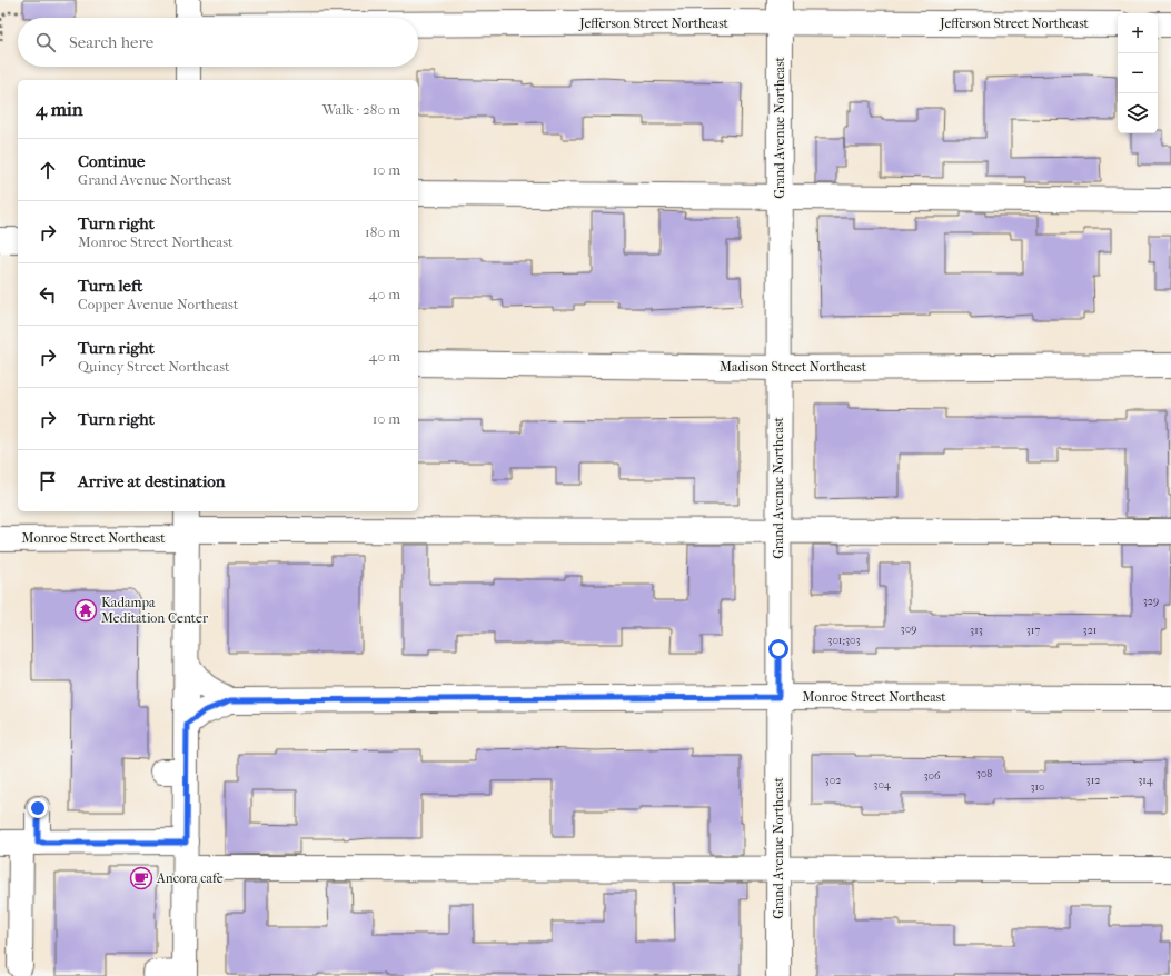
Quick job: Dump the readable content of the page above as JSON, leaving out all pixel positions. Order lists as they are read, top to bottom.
{
  "streets": {
    "street": [
      "Jefferson Street Northeast",
      "Grand Avenue Northeast",
      "Madison Street Northeast",
      "Monroe Street Northeast"
    ]
  },
  "crossings": [
    ["Jefferson Street Northeast", "Grand Avenue Northeast"],
    ["Grand Avenue Northeast", "Madison Street Northeast"],
    ["Grand Avenue Northeast", "Monroe Street Northeast"]
  ],
  "places": {
    "temple": ["Kadampa Meditation Center"],
    "cafe": ["Ancora cafe"]
  },
  "house_numbers": [
    "329",
    "309",
    "313",
    "317",
    "321",
    "301;303",
    "308",
    "306",
    "302",
    "312",
    "314",
    "304",
    "310"
  ],
  "page": {
    "map_buttons": ["+", "−"],
    "search": "Search here",
    "heading": ["4 min", "Walk · 280 m"],
    "list": [
      ["Continue", "Grand Avenue Northeast", "10 m"],
      ["Turn right", "Monroe Street Northeast", "180 m"],
      ["Turn left", "Copper Avenue Northeast", "40 m"],
      ["Turn right", "Quincy Street Northeast", "40 m"],
      ["Turn right", "10 m"],
      "Arrive at destination"
    ]
  }
}
